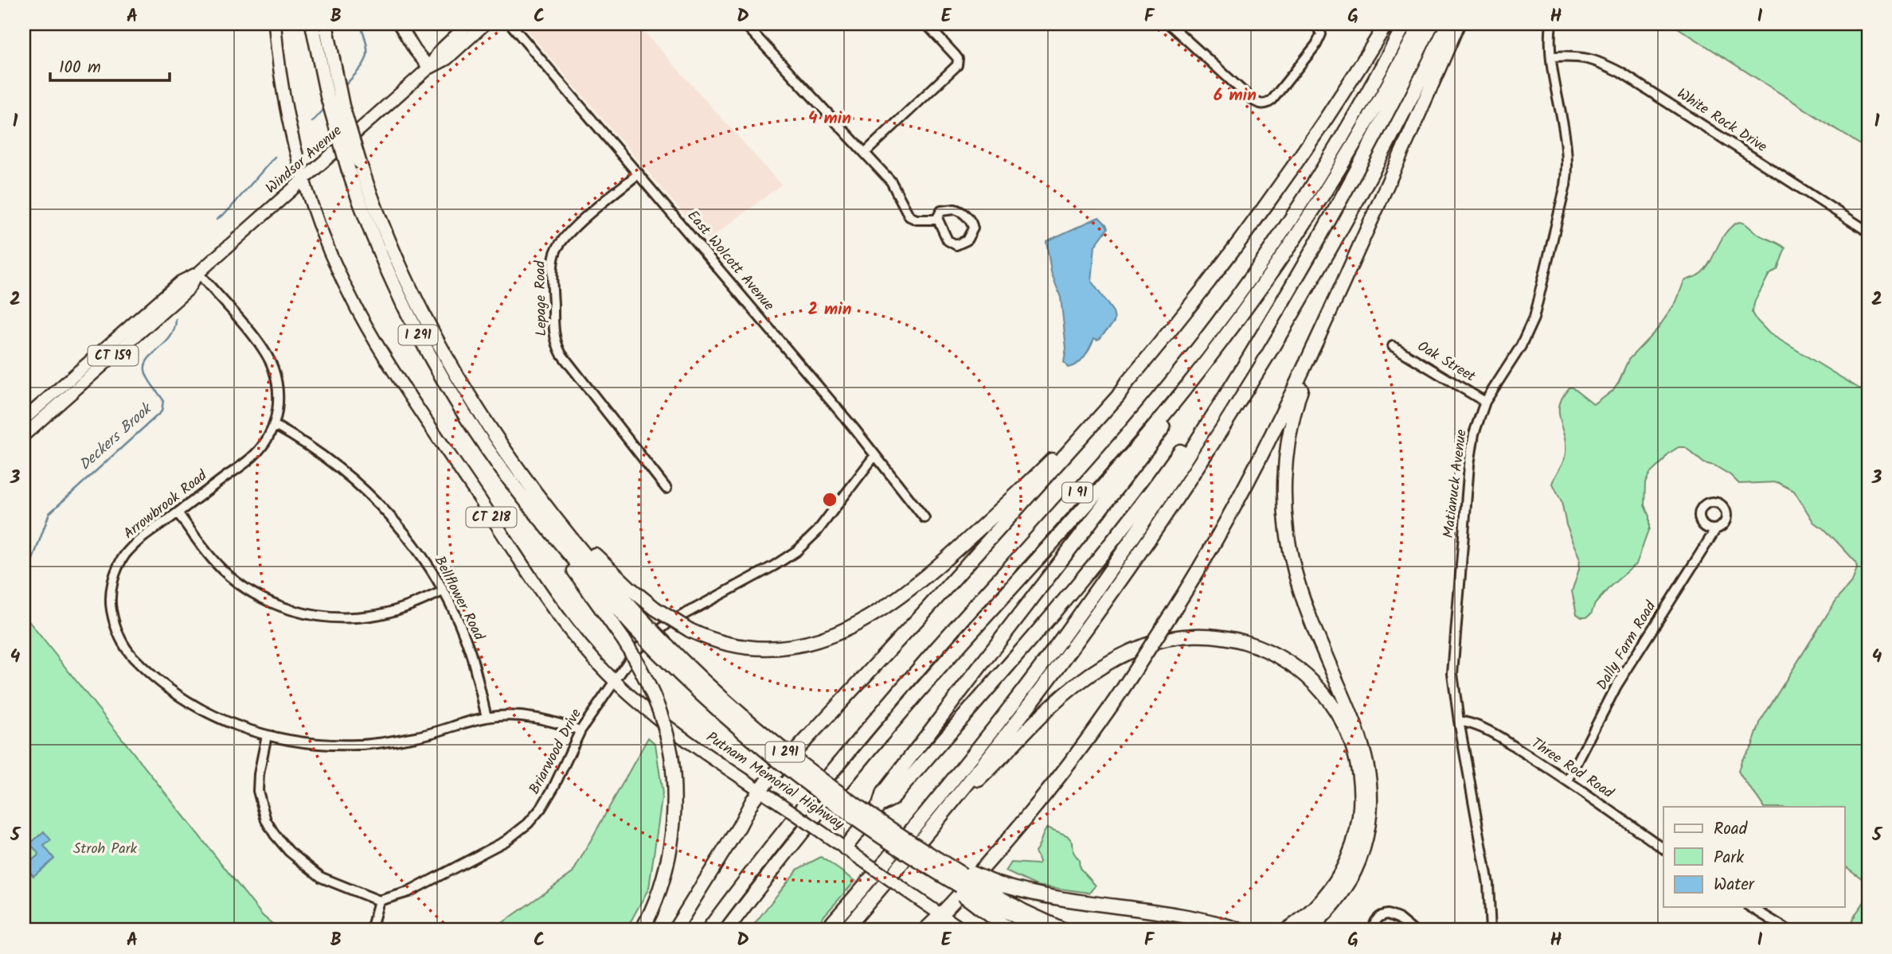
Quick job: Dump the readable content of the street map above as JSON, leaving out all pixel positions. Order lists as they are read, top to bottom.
{
  "streets": {
    "highway": ["I 291", "I 91"],
    "main road": [
      "Windsor Avenue",
      "CT 159",
      "CT 218",
      "Putnam Memorial Highway"
    ],
    "street": [
      "White Rock Drive",
      "East Wolcott Avenue",
      "Lepage Road",
      "Oak Street",
      "Matianuck Avenue",
      "Arrowbrook Road",
      "Bellflower Road",
      "Dally Farm Road",
      "Briarwood Drive",
      "Three Rod Road"
    ]
  },
  "crossings": [
    ["White Rock Drive", "Matianuck Avenue"],
    ["Windsor Avenue", "Arrowbrook Road"],
    ["Windsor Avenue", "Putnam Memorial Highway"],
    ["East Wolcott Avenue", "Lepage Road"],
    ["East Wolcott Avenue", "Briarwood Drive"],
    ["Oak Street", "Matianuck Avenue"],
    ["Matianuck Avenue", "Three Rod Road"],
    ["Arrowbrook Road", "Bellflower Road"],
    ["Arrowbrook Road", "Briarwood Drive"],
    ["Dally Farm Road", "Three Rod Road"],
    ["Briarwood Drive", "Putnam Memorial Highway"]
  ],
  "water": ["Deckers Brook"],
  "parks": ["Stroh Park"],
  "legend": ["Road", "Park", "Water"],
  "scale_bar": "100 m",
  "grid": {
    "columns": [
      "A",
      "B",
      "C",
      "D",
      "E",
      "F",
      "G",
      "H",
      "I"
    ],
    "rows": [
      "1",
      "2",
      "3",
      "4",
      "5"
    ]
  },
  "rings": ["6 min", "4 min", "2 min"]
}
